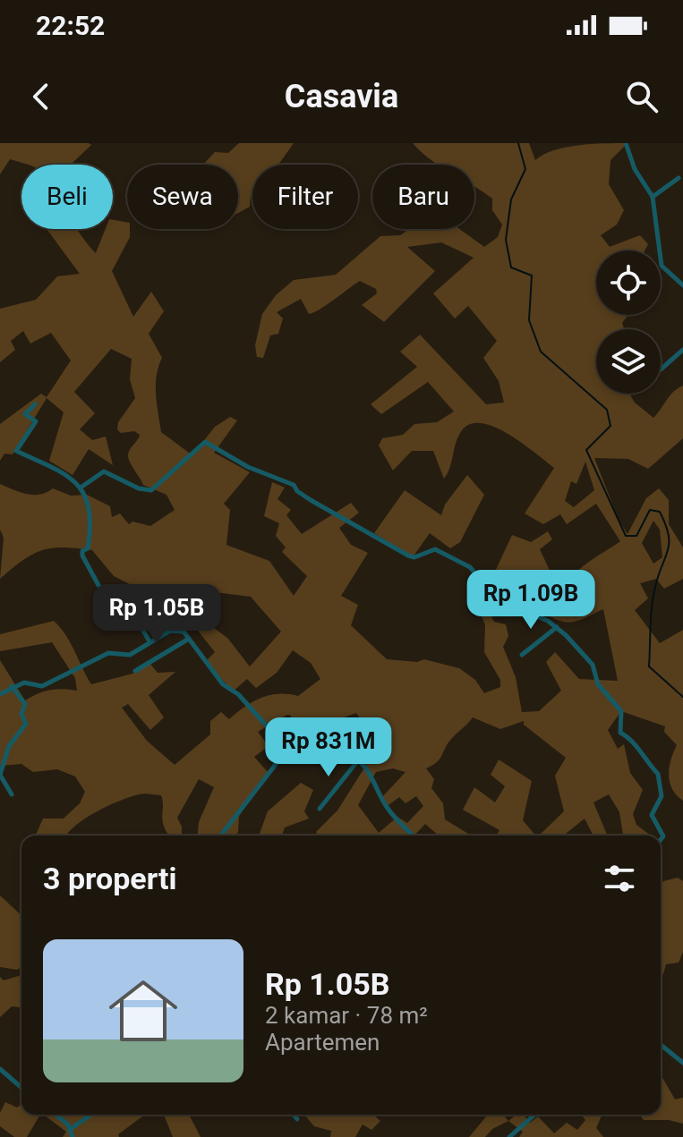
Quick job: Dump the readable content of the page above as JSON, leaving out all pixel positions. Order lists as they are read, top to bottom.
{
  "page": {
    "status": "22:52",
    "header": "Casavia",
    "chip": [
      "Beli",
      "Sewa",
      "Filter",
      "Baru"
    ],
    "price": ["Rp 1.09B", "Rp 1.05B", "Rp 831M"],
    "heading": "3 properti",
    "list": [
      {
        "name": "Rp 1.05B",
        "note": "2 kamar · 78 m² · Apartemen"
      }
    ]
  }
}
